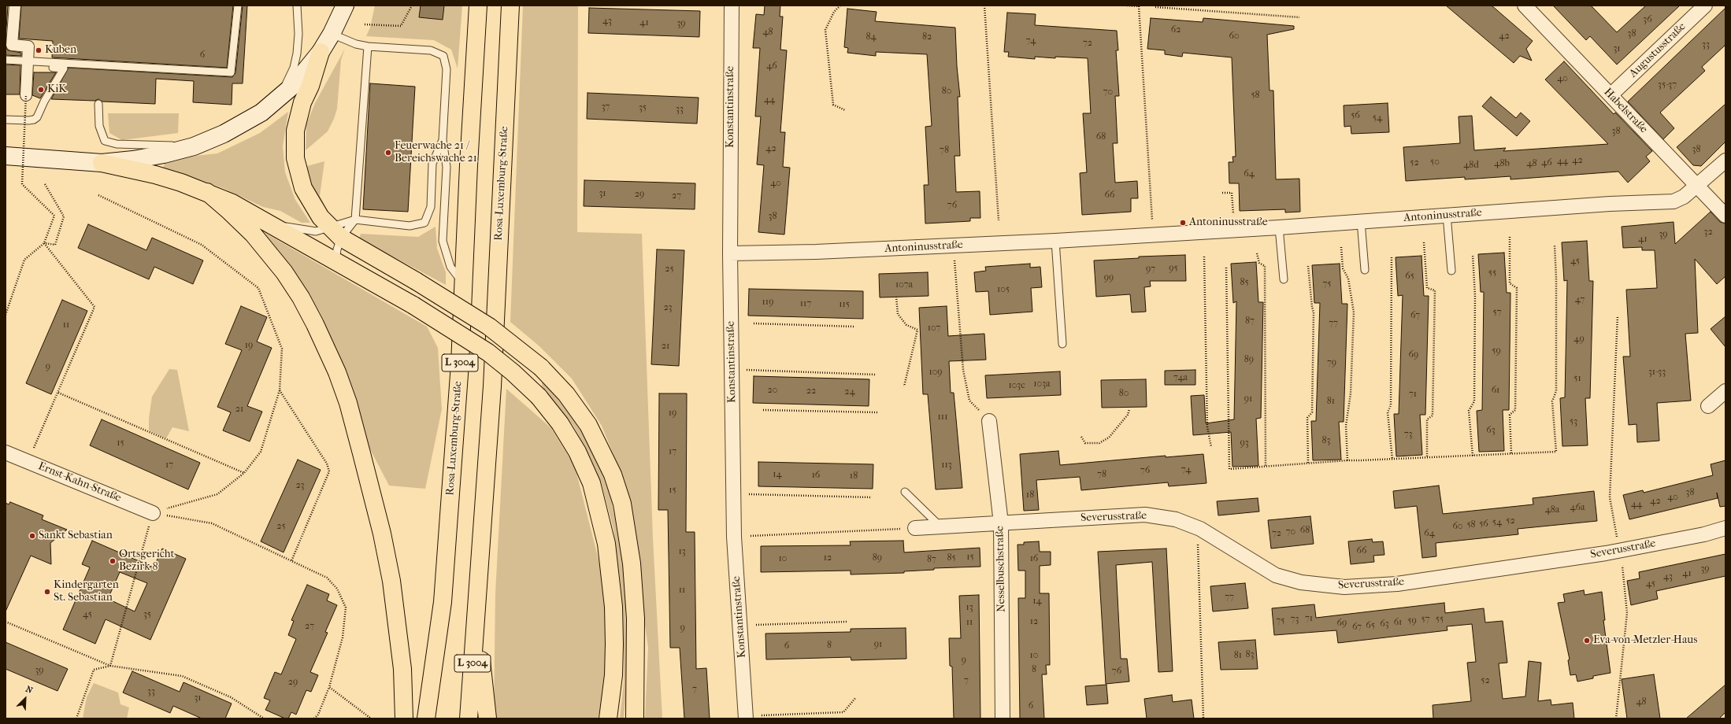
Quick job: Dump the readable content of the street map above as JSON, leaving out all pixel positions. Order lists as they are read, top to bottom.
{
  "streets": {
    "highway": ["Rosa-Luxemburg-Straße", "L 3004"],
    "street": [
      "Augustusstraße",
      "Konstantinstraße",
      "Habelstraße",
      "Antoninusstraße",
      "Ernst-Kahn-Straße",
      "Severusstraße",
      "Nesselbuschstraße"
    ]
  },
  "crossings": [
    ["Augustusstraße", "Habelstraße"],
    ["Konstantinstraße", "Antoninusstraße"],
    ["Habelstraße", "Antoninusstraße"],
    ["Severusstraße", "Nesselbuschstraße"]
  ],
  "places": [
    "Kuben",
    "KiK",
    "Feuerwache 21 / Bereichswache 21",
    "Antoninusstraße",
    "Sankt Sebastian",
    "Ortsgericht Bezirk 8",
    "Kindergarten St. Sebastian",
    "Eva-von-Metzler-Haus"
  ],
  "house_numbers": [
    "36",
    "43",
    "41",
    "39",
    "62",
    "48",
    "38",
    "60",
    "42",
    "84",
    "82",
    "74",
    "72",
    "33",
    "31",
    "6",
    "46",
    "40",
    "35-37",
    "80",
    "70",
    "58",
    "44",
    "37",
    "35",
    "33",
    "56",
    "54",
    "38",
    "68",
    "42",
    "38",
    "78",
    "42",
    "44",
    "50",
    "52",
    "46",
    "48b",
    "48",
    "48d",
    "64",
    "40",
    "31",
    "29",
    "66",
    "27",
    "76",
    "38",
    "32",
    "39",
    "41",
    "45",
    "95",
    "25",
    "97",
    "55",
    "65",
    "99",
    "85",
    "75",
    "107a",
    "105",
    "47",
    "119",
    "117",
    "115",
    "23",
    "57",
    "67",
    "87",
    "77",
    "11",
    "107",
    "49",
    "19",
    "21",
    "59",
    "69",
    "89",
    "79",
    "9",
    "109",
    "31-33",
    "74a",
    "51",
    "103a",
    "103c",
    "20",
    "61",
    "22",
    "24",
    "80",
    "71",
    "91",
    "81",
    "21",
    "19",
    "111",
    "53",
    "63",
    "73",
    "83",
    "15",
    "93",
    "17",
    "17",
    "113",
    "74",
    "76",
    "14",
    "78",
    "16",
    "18",
    "23",
    "15",
    "38",
    "18",
    "40",
    "42",
    "44",
    "46a",
    "48a",
    "52",
    "54",
    "56",
    "58",
    "25",
    "60",
    "68",
    "70",
    "72",
    "64",
    "66",
    "13",
    "15",
    "12",
    "89",
    "85",
    "10",
    "16",
    "87",
    "39",
    "41",
    "43",
    "45",
    "11",
    "77",
    "14",
    "13",
    "45",
    "35",
    "71",
    "73",
    "57",
    "55",
    "75",
    "59",
    "12",
    "11",
    "61",
    "69",
    "63",
    "65",
    "27",
    "67",
    "9",
    "91",
    "8",
    "6",
    "83",
    "10",
    "81",
    "9",
    "8",
    "39",
    "76",
    "7",
    "52",
    "29",
    "7",
    "33",
    "31",
    "48",
    "6"
  ],
  "north": "top right"
}
